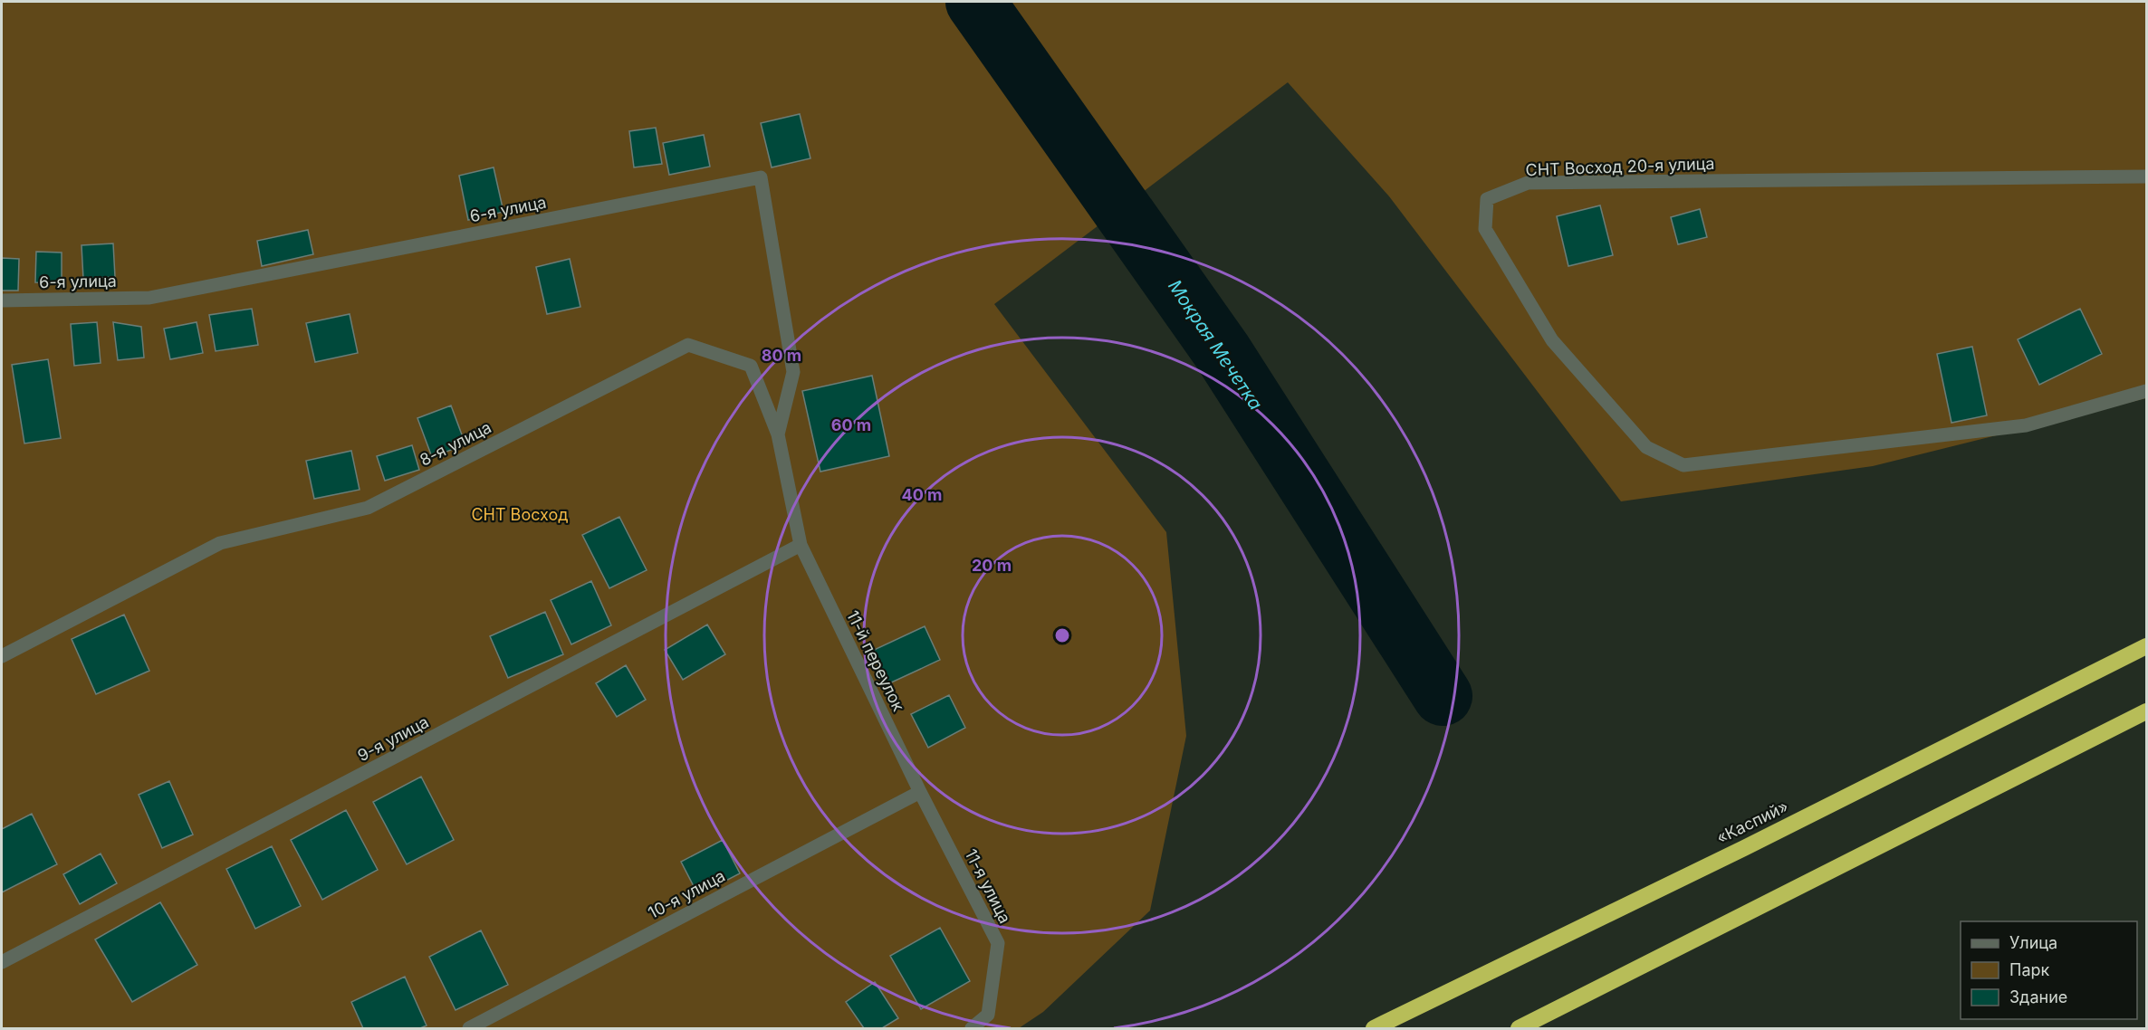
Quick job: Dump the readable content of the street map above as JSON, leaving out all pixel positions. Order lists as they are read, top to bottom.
{
  "streets": {
    "highway": ["«Каспий»"],
    "street": [
      "СНТ Восход 20-я улица",
      "6-я улица",
      "8-я улица",
      "11-й переулок",
      "9-я улица",
      "11-я улица",
      "10-я улица"
    ]
  },
  "crossings": [
    ["6-я улица", "8-я улица"],
    ["8-я улица", "11-й переулок"],
    ["8-я улица", "9-я улица"],
    ["11-й переулок", "9-я улица"],
    ["11-й переулок", "11-я улица"],
    ["11-й переулок", "10-я улица"],
    ["11-я улица", "10-я улица"]
  ],
  "water": ["Мокрая Мечетка"],
  "parks": ["СНТ Восход"],
  "legend": ["Улица", "Парк", "Здание"],
  "rings": [
    "80 m",
    "60 m",
    "40 m",
    "20 m"
  ]
}
